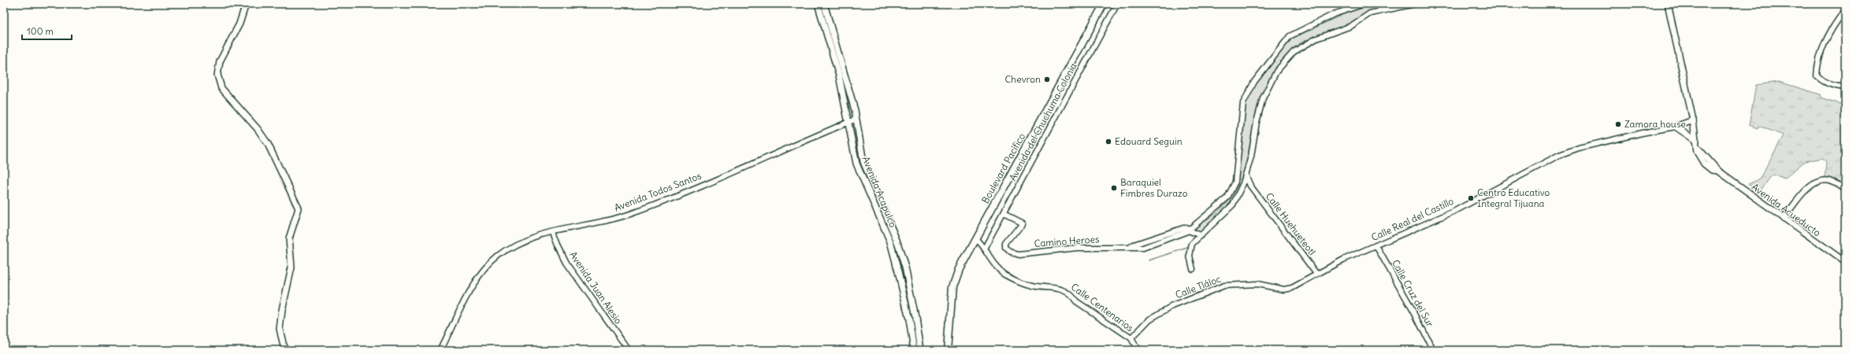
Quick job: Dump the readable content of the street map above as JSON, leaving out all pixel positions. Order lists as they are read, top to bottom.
{
  "streets": {
    "main road": ["Boulevard Pacífico", "Avenida Acapulco", "Avenida Acueducto"],
    "street": [
      "Avenida del Chuchuma Colonia",
      "Avenida Todos Santos",
      "Calle Real del Castillo",
      "Calle Huehueteotl",
      "Camino Heroes",
      "Calle Tláloc",
      "Avenida Juan Alesio",
      "Calle Cruz del Sur",
      "Calle Centenarios"
    ]
  },
  "crossings": [
    ["Avenida del Chuchuma Colonia", "Camino Heroes"],
    ["Avenida del Chuchuma Colonia", "Calle Centenarios"],
    ["Boulevard Pacífico", "Calle Centenarios"],
    ["Avenida Todos Santos", "Avenida Acapulco"],
    ["Avenida Todos Santos", "Avenida Juan Alesio"],
    ["Calle Real del Castillo", "Calle Huehueteotl"],
    ["Calle Real del Castillo", "Calle Tláloc"],
    ["Calle Real del Castillo", "Calle Cruz del Sur"],
    ["Calle Huehueteotl", "Calle Tláloc"],
    ["Calle Tláloc", "Calle Centenarios"]
  ],
  "places": [
    "Chevron",
    "Zamora house",
    "Edouard Seguin",
    "Baraquiel Fimbres Durazo",
    "Centro Educativo Integral Tijuana"
  ],
  "scale_bar": "100 m"
}
